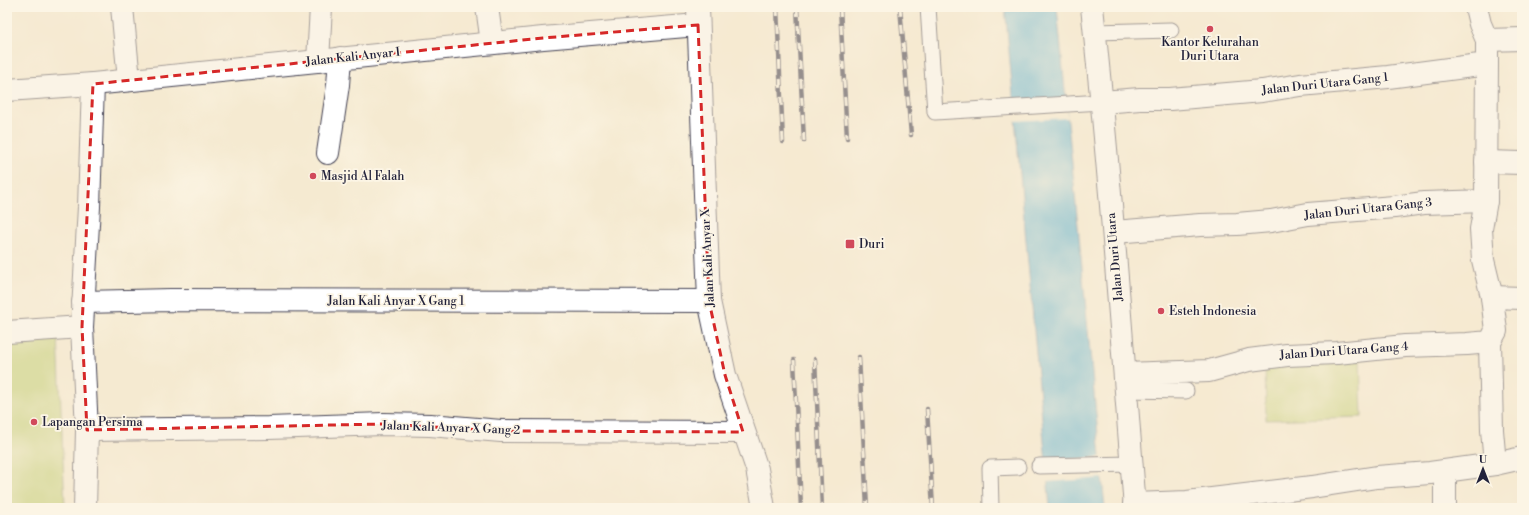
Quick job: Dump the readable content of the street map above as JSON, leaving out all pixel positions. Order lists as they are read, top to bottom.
{
  "streets": {
    "street": [
      "Jalan Kali Anyar I",
      "Jalan Duri Utara Gang 1",
      "Jalan Duri Utara Gang 3",
      "Jalan Duri Utara",
      "Jalan Kali Anyar X",
      "Jalan Kali Anyar X Gang 1",
      "Jalan Duri Utara Gang 4",
      "Jalan Kali Anyar X Gang 2"
    ]
  },
  "crossings": [
    ["Jalan Kali Anyar I", "Jalan Kali Anyar X"],
    ["Jalan Duri Utara Gang 1", "Jalan Duri Utara"],
    ["Jalan Duri Utara Gang 3", "Jalan Duri Utara"],
    ["Jalan Duri Utara", "Jalan Duri Utara Gang 4"],
    ["Jalan Kali Anyar X", "Jalan Kali Anyar X Gang 1"],
    ["Jalan Kali Anyar X", "Jalan Kali Anyar X Gang 2"]
  ],
  "places": {
    "other": [
      "Kantor Kelurahan Duri Utara",
      "Masjid Al Falah",
      "Esteh Indonesia",
      "Lapangan Persima"
    ],
    "transit": ["Duri"]
  },
  "north": "top"
}
